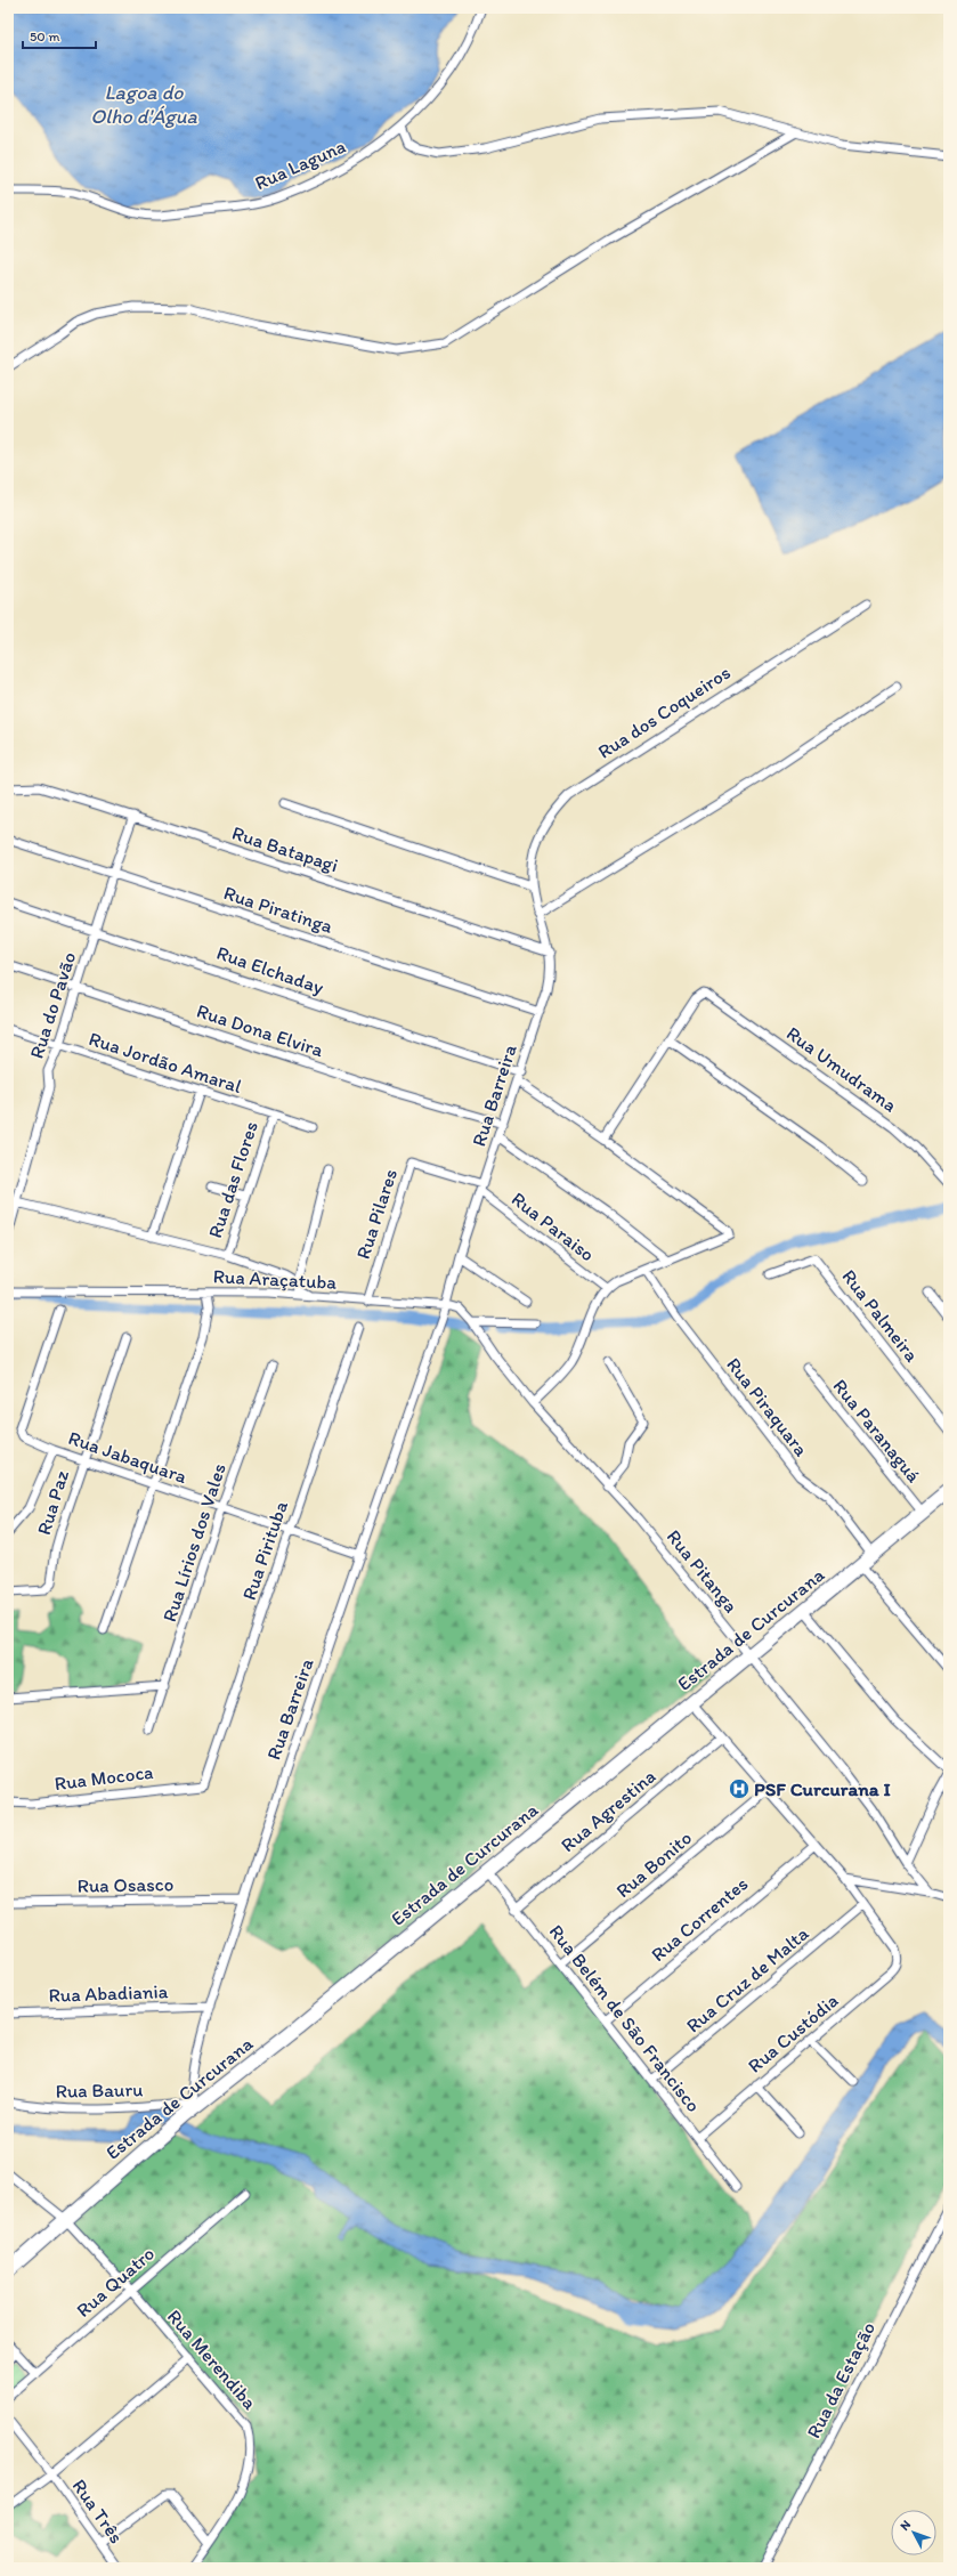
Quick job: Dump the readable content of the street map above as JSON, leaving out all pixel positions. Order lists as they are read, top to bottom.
{
  "streets": {
    "main road": ["Estrada de Curcurana"],
    "street": [
      "Rua Laguna",
      "Rua dos Coqueiros",
      "Rua Batapagi",
      "Rua Piratinga",
      "Rua Elchaday",
      "Rua do Pavão",
      "Rua Dona Elvira",
      "Rua Jordão Amaral",
      "Rua Umudrama",
      "Rua Barreira",
      "Rua das Flores",
      "Rua Pilares",
      "Rua Paraiso",
      "Rua Araçatuba",
      "Rua Palmeira",
      "Rua Piraquara",
      "Rua Paranaguá",
      "Rua Jabaquara",
      "Rua Paz",
      "Rua Lírios dos Vales",
      "Rua Pirituba",
      "Rua Pitanga",
      "Rua Mococa",
      "Rua Agrestina",
      "Rua Bonito",
      "Rua Osasco",
      "Rua Correntes",
      "Rua Cruz de Malta",
      "Rua Abadiania",
      "Rua Belém de São Francisco",
      "Rua Custódia",
      "Rua Bauru",
      "Rua Quatro",
      "Rua Merendiba",
      "Rua da Estação",
      "Rua Três"
    ]
  },
  "crossings": [
    ["Rua dos Coqueiros", "Rua Barreira"],
    ["Rua Batapagi", "Rua do Pavão"],
    ["Rua Batapagi", "Rua Barreira"],
    ["Rua Piratinga", "Rua do Pavão"],
    ["Rua Piratinga", "Rua Barreira"],
    ["Rua Elchaday", "Rua do Pavão"],
    ["Rua Elchaday", "Rua Barreira"],
    ["Rua do Pavão", "Rua Dona Elvira"],
    ["Rua do Pavão", "Rua Jordão Amaral"],
    ["Rua Dona Elvira", "Rua Barreira"],
    ["Rua Jordão Amaral", "Rua das Flores"],
    ["Rua Barreira", "Rua Pilares"],
    ["Rua Barreira", "Rua Paraiso"],
    ["Rua Barreira", "Rua Araçatuba"],
    ["Rua Barreira", "Rua Jabaquara"],
    ["Rua Barreira", "Estrada de Curcurana"],
    ["Rua Barreira", "Rua Osasco"],
    ["Rua Barreira", "Rua Abadiania"],
    ["Rua Barreira", "Rua Bauru"],
    ["Rua Pilares", "Rua Paraiso"],
    ["Rua Pilares", "Rua Araçatuba"],
    ["Rua Araçatuba", "Rua Pitanga"],
    ["Rua Piraquara", "Estrada de Curcurana"],
    ["Rua Paranaguá", "Estrada de Curcurana"],
    ["Rua Jabaquara", "Rua Paz"],
    ["Rua Jabaquara", "Rua Lírios dos Vales"],
    ["Rua Jabaquara", "Rua Pirituba"],
    ["Rua Pirituba", "Rua Mococa"],
    ["Rua Pitanga", "Estrada de Curcurana"],
    ["Estrada de Curcurana", "Rua Belém de São Francisco"],
    ["Estrada de Curcurana", "Rua Bauru"],
    ["Estrada de Curcurana", "Rua Merendiba"],
    ["Rua Agrestina", "Rua Belém de São Francisco"],
    ["Rua Bonito", "Rua Belém de São Francisco"],
    ["Rua Correntes", "Rua Belém de São Francisco"],
    ["Rua Cruz de Malta", "Rua Belém de São Francisco"],
    ["Rua Cruz de Malta", "Rua Custódia"],
    ["Rua Belém de São Francisco", "Rua Custódia"],
    ["Rua Quatro", "Rua Merendiba"]
  ],
  "water": ["Lagoa do Olho d'Água"],
  "places": {
    "hospital": ["PSF Curcurana I"]
  },
  "scale_bar": "50 m",
  "north": "top left"
}
